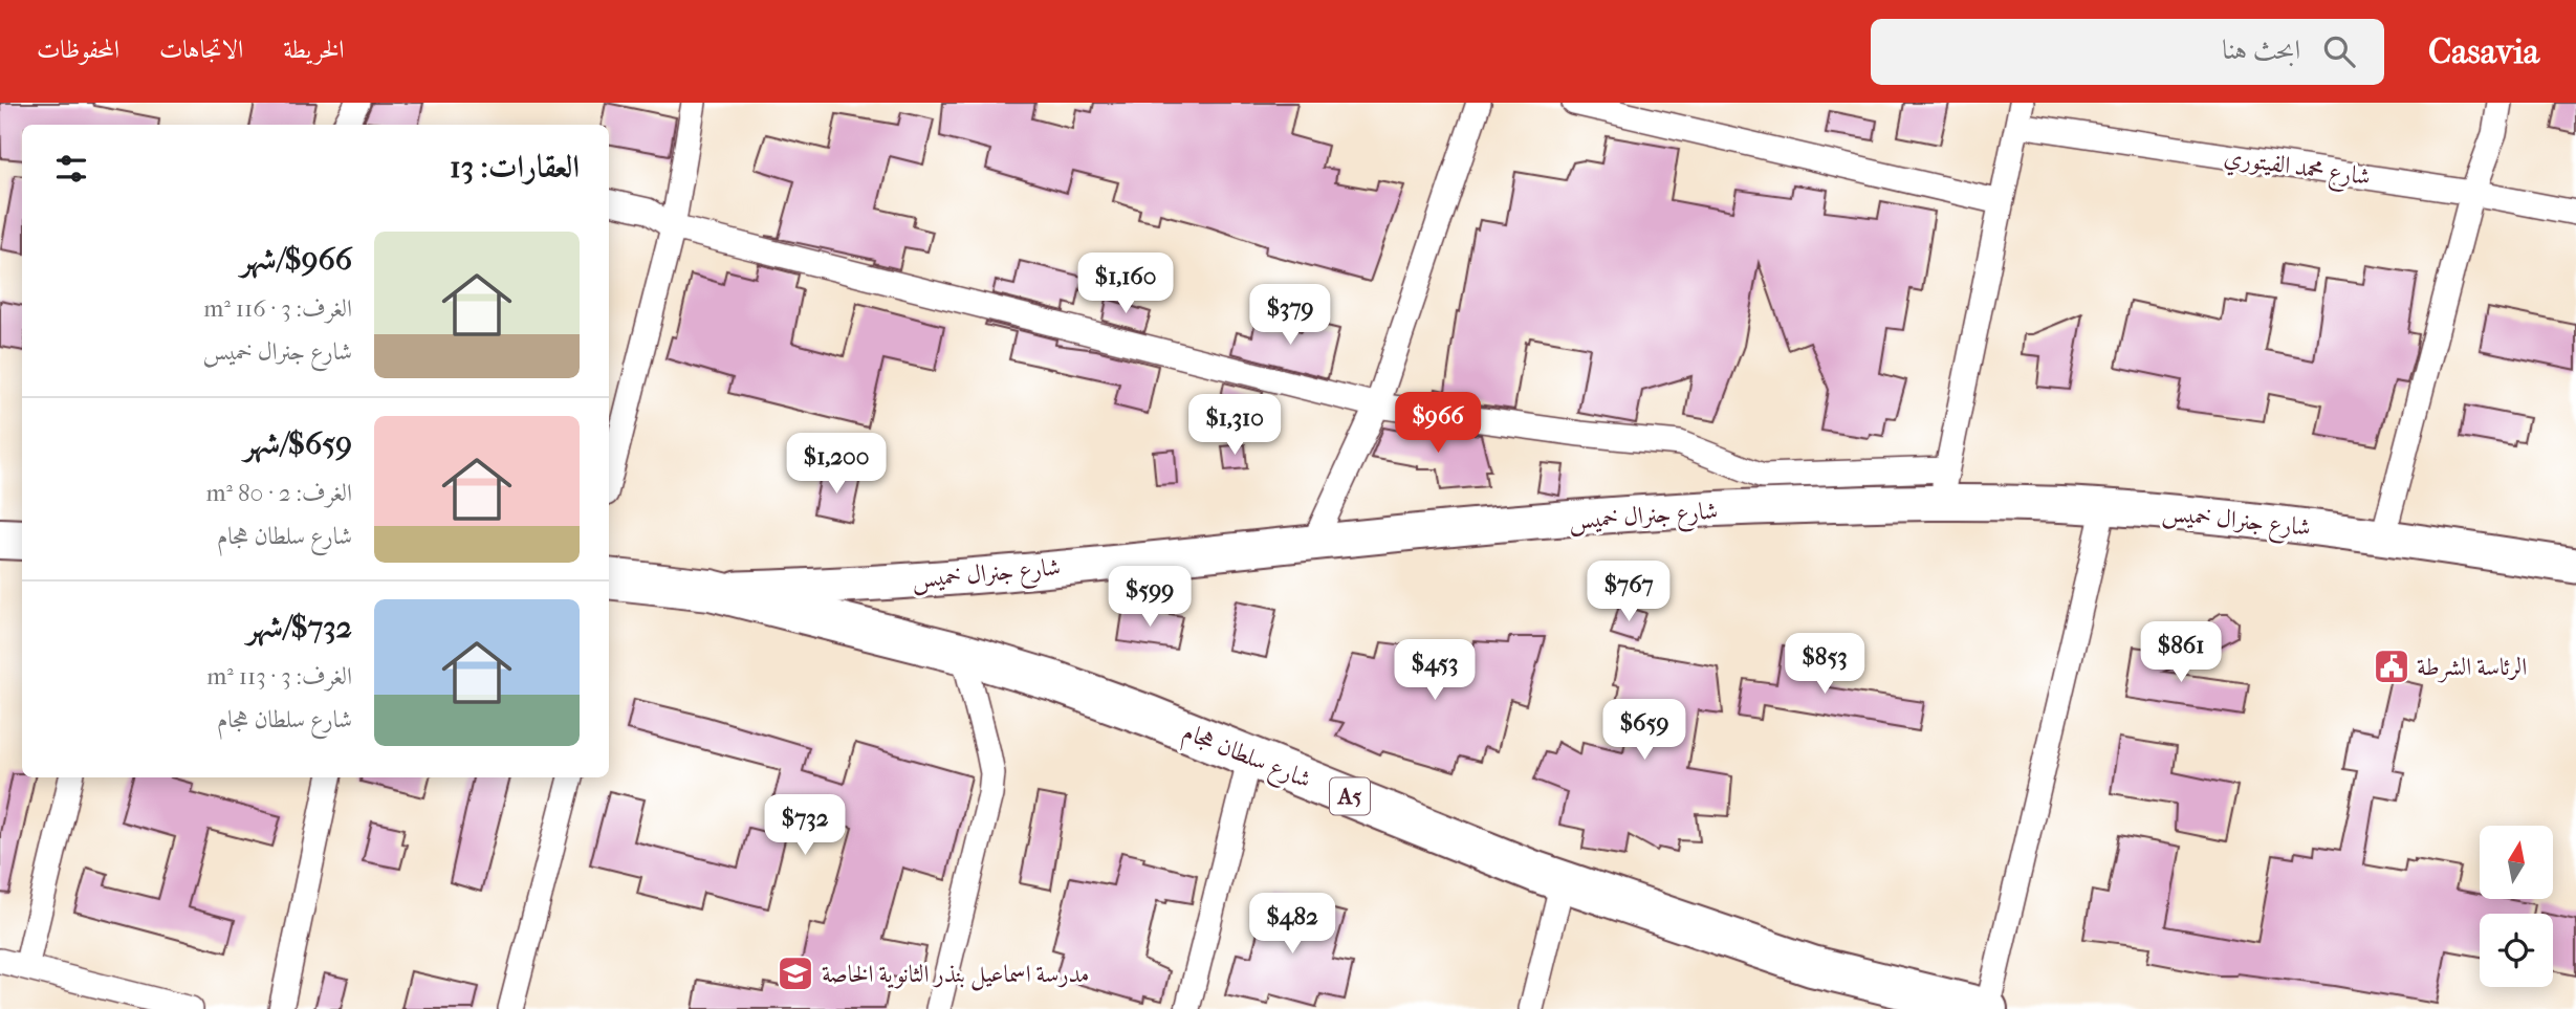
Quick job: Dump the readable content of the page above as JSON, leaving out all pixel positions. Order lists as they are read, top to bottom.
{
  "streets": {
    "highway": ["شارع سلطان هجام", "A5"],
    "main road": ["شارع جنرال خميس"],
    "street": ["شارع محمد الفيتوري"]
  },
  "crossings": [
    ["شارع جنرال خميس", "شارع سلطان هجام"],
    ["شارع جنرال خميس", "A5"],
    ["شارع سلطان هجام", "A5"]
  ],
  "places": {
    "public building": ["الرئاسة الشرطة"],
    "school or university": ["مدرسة اسماعيل بنذر الثانوية الخاصة"]
  },
  "north": "top",
  "page": {
    "header": "Casavia",
    "search": "ابحث هنا",
    "nav": ["الخريطة", "الاتجاهات", "المحفوظات"],
    "heading": "العقارات: 13",
    "list": [
      {
        "name": "$966/شهر",
        "note": "الغرف: 3 · 116 m² · شارع جنرال خميس"
      },
      {
        "name": "$659/شهر",
        "note": "الغرف: 2 · 80 m² · شارع سلطان هجام"
      },
      {
        "name": "$732/شهر",
        "note": "الغرف: 3 · 113 m² · شارع سلطان هجام"
      }
    ],
    "price": [
      "$1,160",
      "$379",
      "$966",
      "$1,310",
      "$1,200",
      "$767",
      "$599",
      "$861",
      "$853",
      "$453",
      "$659",
      "$732",
      "$482"
    ]
  }
}
